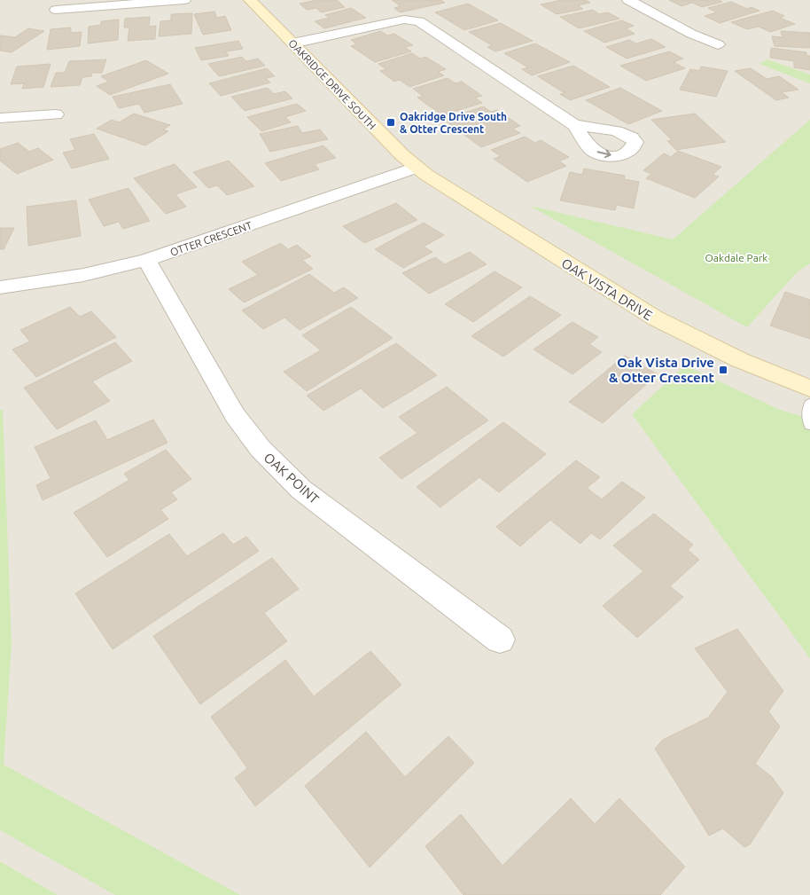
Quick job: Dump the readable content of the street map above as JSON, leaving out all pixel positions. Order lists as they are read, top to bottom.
{
  "streets": {
    "street": [
      "OAKRIDGE DRIVE SOUTH",
      "OTTER CRESCENT",
      "OAK VISTA DRIVE",
      "OAK POINT"
    ]
  },
  "crossings": [
    ["OAKRIDGE DRIVE SOUTH", "OTTER CRESCENT"],
    ["OAKRIDGE DRIVE SOUTH", "OAK VISTA DRIVE"],
    ["OTTER CRESCENT", "OAK VISTA DRIVE"],
    ["OTTER CRESCENT", "OAK POINT"]
  ],
  "parks": ["Oakdale Park"],
  "places": {
    "transit": ["Oakridge Drive South & Otter Crescent", "Oak Vista Drive & Otter Crescent"]
  }
}
